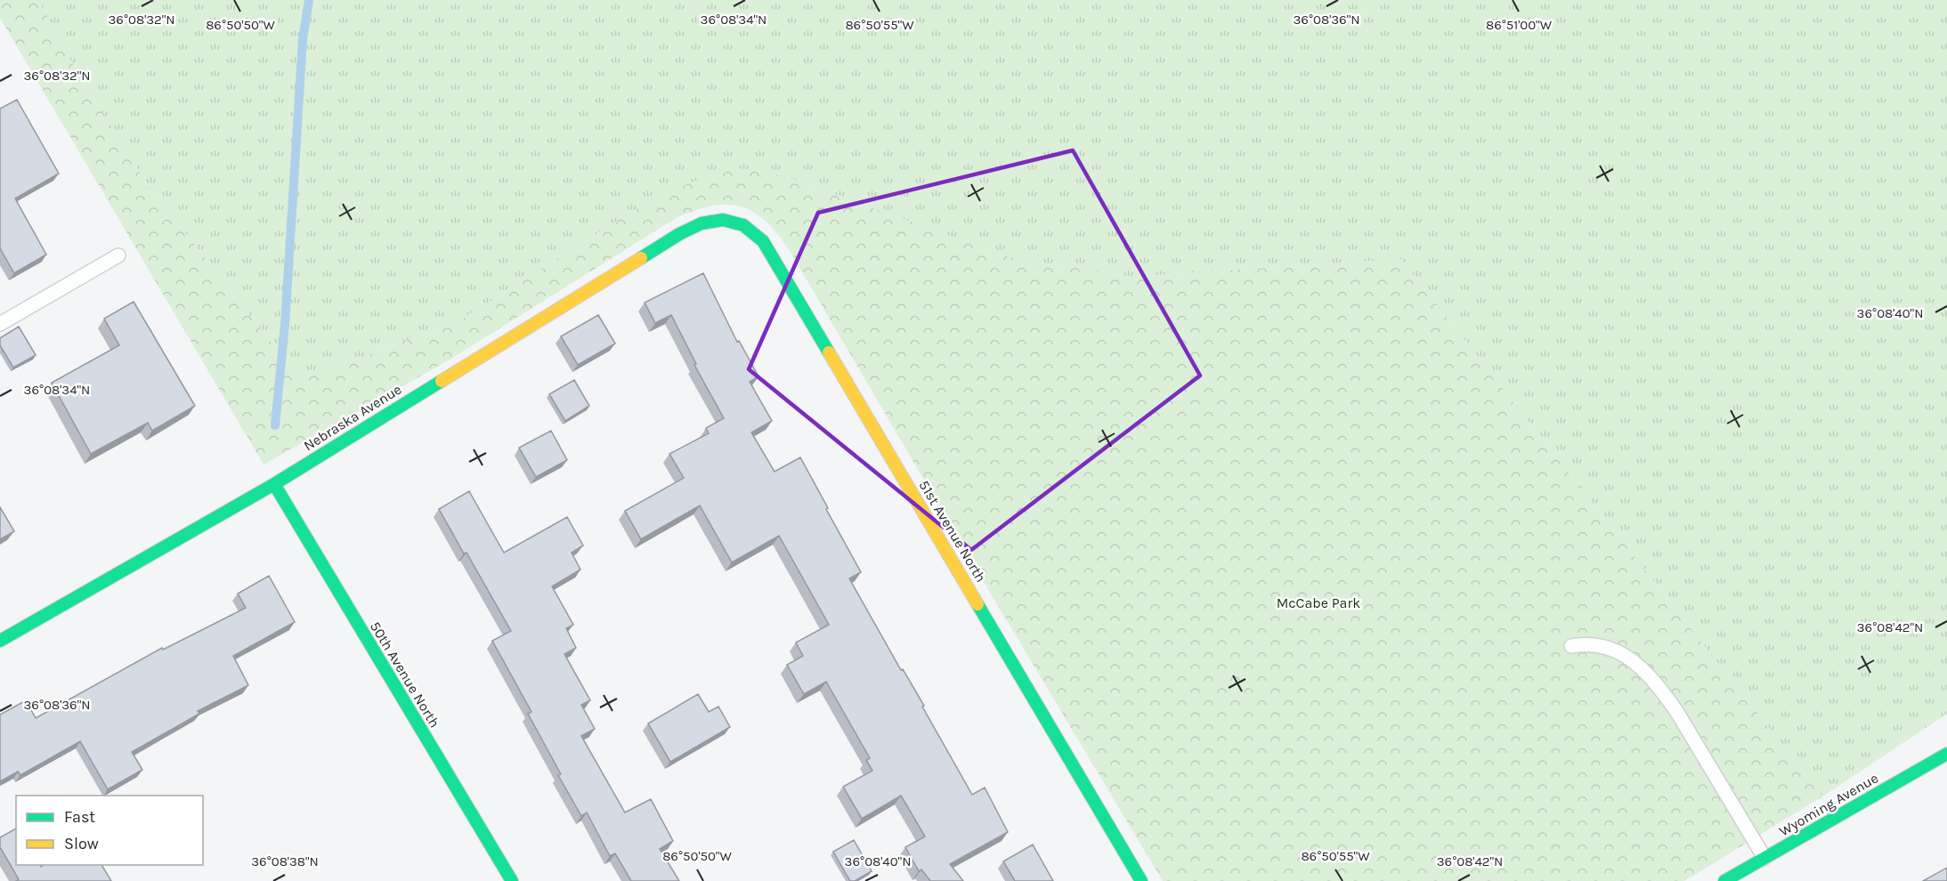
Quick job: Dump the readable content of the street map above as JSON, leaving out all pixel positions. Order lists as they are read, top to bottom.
{
  "streets": {
    "street": [
      "Nebraska Avenue",
      "51st Avenue North",
      "50th Avenue North",
      "Wyoming Avenue"
    ]
  },
  "crossings": [
    ["Nebraska Avenue", "51st Avenue North"],
    ["Nebraska Avenue", "50th Avenue North"]
  ],
  "parks": ["McCabe Park"],
  "legend": ["Fast", "Slow"],
  "coordinates": [
    "36°08'32\"N",
    "36°08'34\"N",
    "36°08'36\"N",
    "86°50'50\"W",
    "86°50'55\"W",
    "86°51'00\"W",
    "36°08'40\"N",
    "36°08'42\"N",
    "36°08'38\"N"
  ]
}
